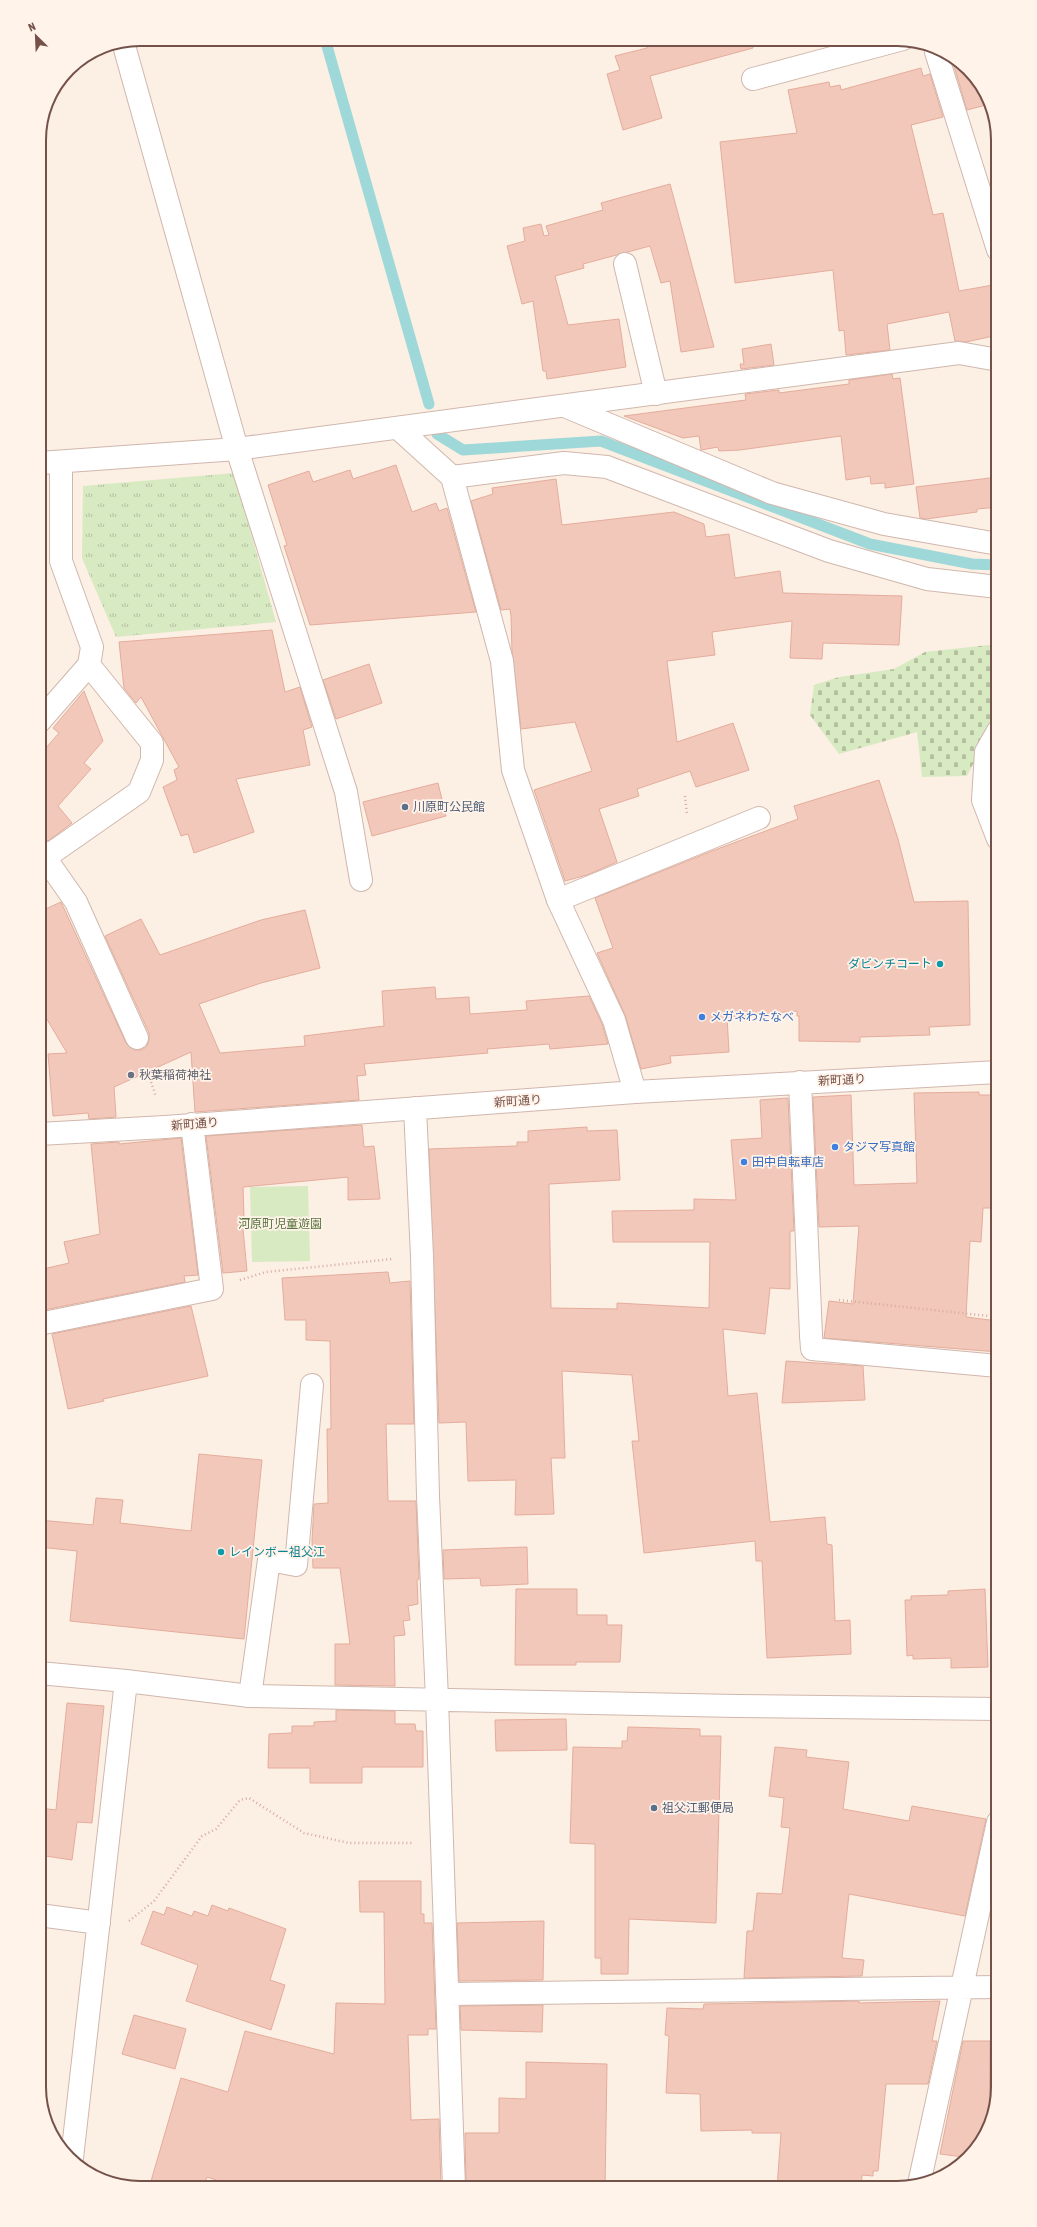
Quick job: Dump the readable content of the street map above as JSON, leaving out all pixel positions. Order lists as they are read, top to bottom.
{
  "streets": {
    "street": ["新町通り"]
  },
  "parks": ["河原町児童遊園"],
  "places": [
    "川原町公民館",
    "ダビンチコート",
    "メガネわたなべ",
    "秋葉稲荷神社",
    "タジマ写真館",
    "田中自転車店",
    "レインボー祖父江",
    "祖父江郵便局"
  ],
  "north": "top left"
}
